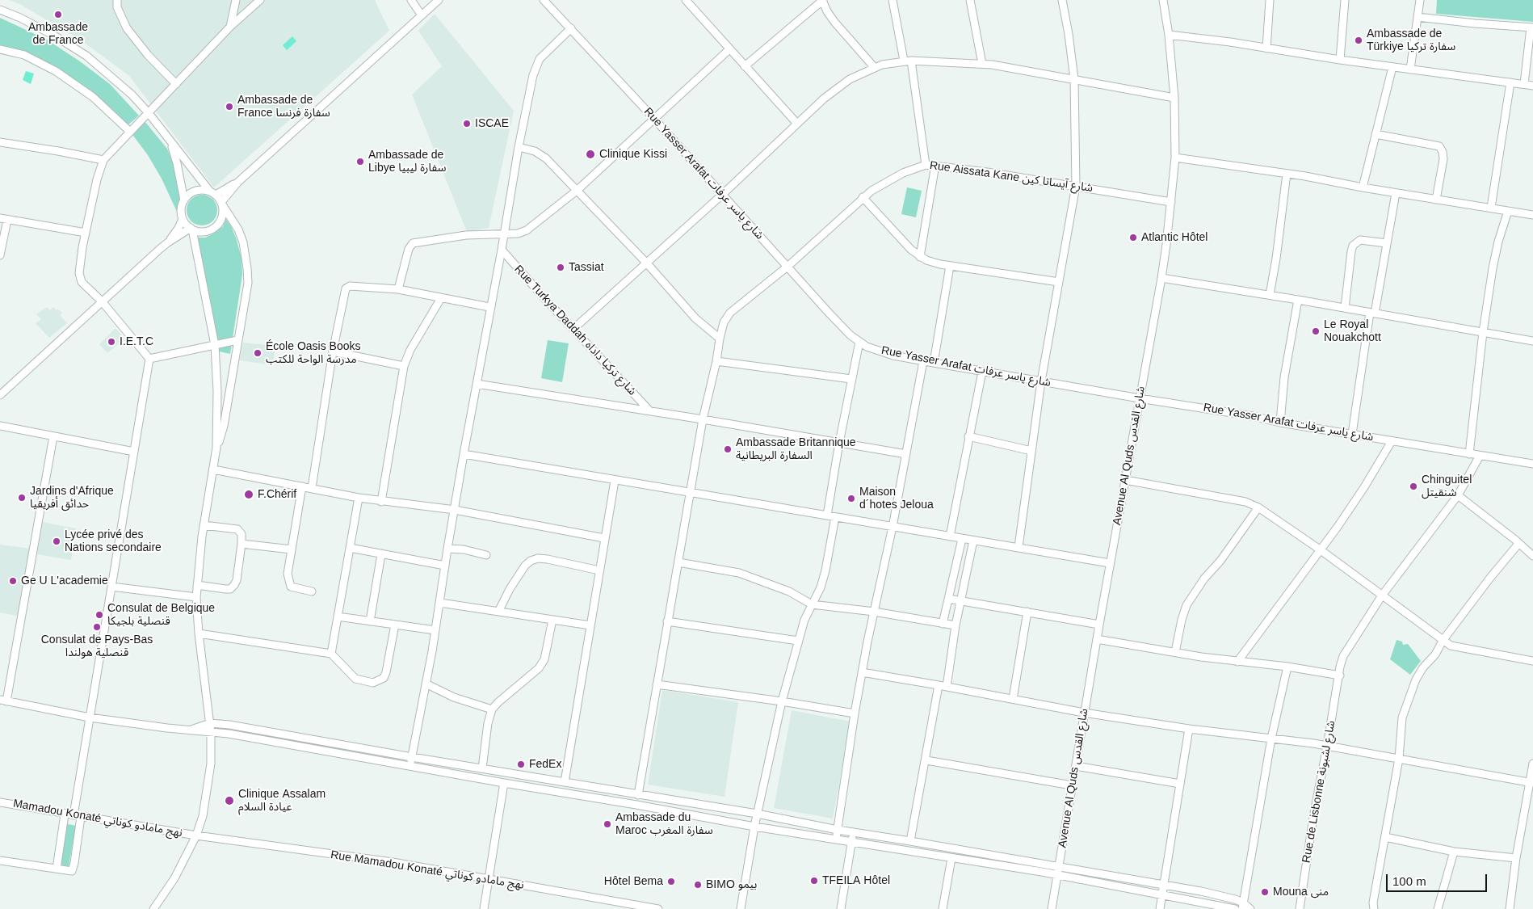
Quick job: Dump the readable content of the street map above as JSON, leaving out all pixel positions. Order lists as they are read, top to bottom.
{
  "streets": {
    "street": [
      "Rue Yasser Arafat شارع ياسر عرفات",
      "Rue Aissata Kane شارع آيساتا كين",
      "Rue Turkya Daddah شارع تركيا داداه",
      "Avenue Al Quds شارع القدس",
      "Rue de Lisbonne شارع لشبونة",
      "Mamadou Konaté نهج مامادو كوناتي",
      "Rue Mamadou Konaté نهج مامادو كوناتي"
    ]
  },
  "crossings": [
    ["Rue Yasser Arafat شارع ياسر عرفات", "Rue Aissata Kane شارع آيساتا كين"],
    ["Rue Yasser Arafat شارع ياسر عرفات", "Avenue Al Quds شارع القدس"],
    ["Rue Yasser Arafat شارع ياسر عرفات", "Rue de Lisbonne شارع لشبونة"],
    ["Rue Aissata Kane شارع آيساتا كين", "Avenue Al Quds شارع القدس"],
    ["Mamadou Konaté نهج مامادو كوناتي", "Rue Mamadou Konaté نهج مامادو كوناتي"]
  ],
  "places": [
    "Ambassade de France",
    "Ambassade de Türkiye سفارة تركيا",
    "Ambassade de France سفارة فرنسا",
    "ISCAE",
    "Clinique Kissi",
    "Ambassade de Libye سفارة ليبيا",
    "Atlantic Hôtel",
    "Tassiat",
    "Le Royal Nouakchott",
    "I.E.T.C",
    "École Oasis Books مدرسة الواحة للكتب",
    "Ambassade Britannique السفارة البريطانية",
    "Chinguitel شنقيتل",
    "F.Chérif",
    "Jardins d'Afrique حدائق أفريقيا",
    "Maison d´hotes Jeloua",
    "Lycée privé des Nations secondaire",
    "Ge U L'academie",
    "Consulat de Belgique قنصلية بلجيكا",
    "Consulat de Pays-Bas قنصلية هولندا",
    "FedEx",
    "Clinique Assalam عيادة السلام",
    "Ambassade du Maroc سفارة المغرب",
    "TFEILA Hôtel",
    "Hôtel Bema",
    "BIMO بيمو",
    "Mouna منى"
  ],
  "scale_bar": "100 m"
}
